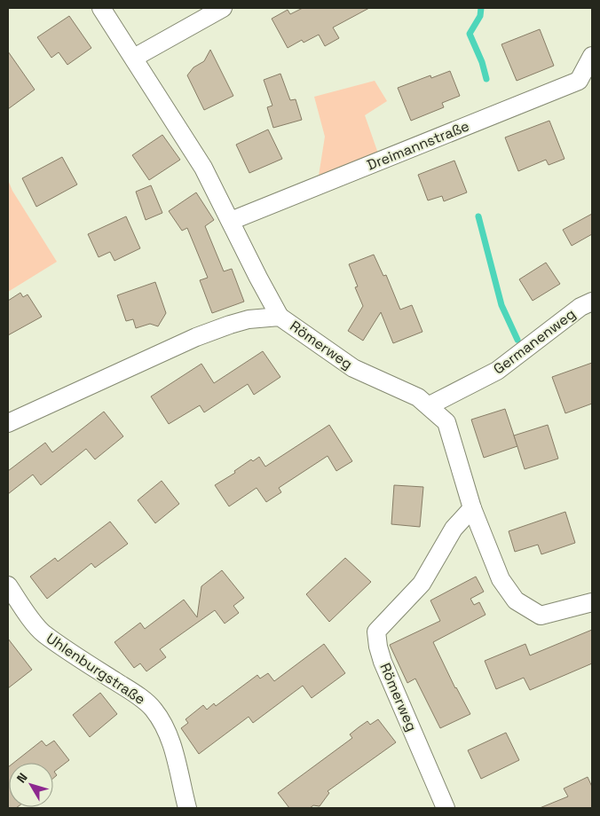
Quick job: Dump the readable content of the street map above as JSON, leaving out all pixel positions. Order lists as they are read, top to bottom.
{
  "streets": {
    "street": [
      "Dreimannstraße",
      "Germanenweg",
      "Römerweg",
      "Uhlenburgstraße"
    ]
  },
  "crossings": [
    ["Germanenweg", "Römerweg"]
  ],
  "north": "top left"
}
